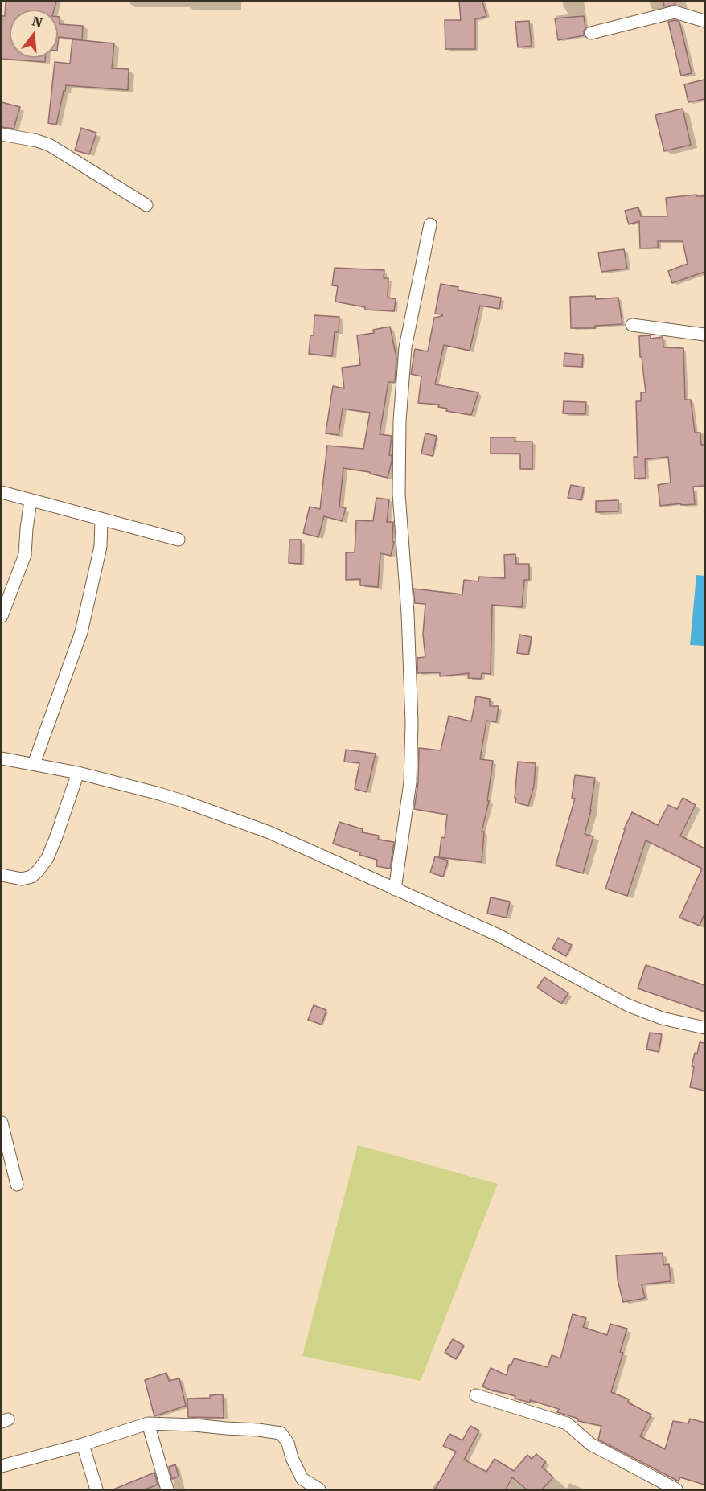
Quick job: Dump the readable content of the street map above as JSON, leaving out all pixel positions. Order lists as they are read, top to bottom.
{
  "north": "top"
}
